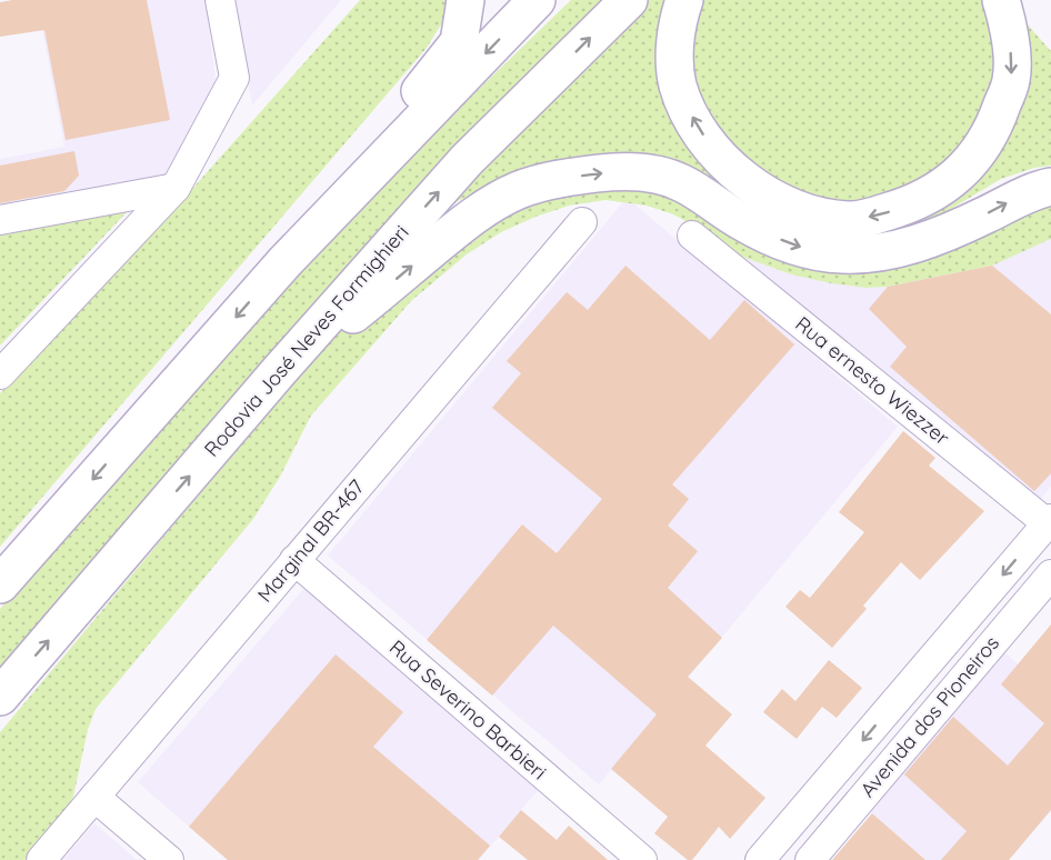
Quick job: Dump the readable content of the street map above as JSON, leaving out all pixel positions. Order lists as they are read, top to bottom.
{
  "streets": {
    "highway": ["Rodovia José Neves Formighieri"],
    "street": [
      "Rua ernesto Wiezzer",
      "Marginal BR-467",
      "Rua Severino Barbieri",
      "Avenida dos Pioneiros"
    ]
  },
  "crossings": [
    ["Marginal BR-467", "Rua Severino Barbieri"]
  ]
}
